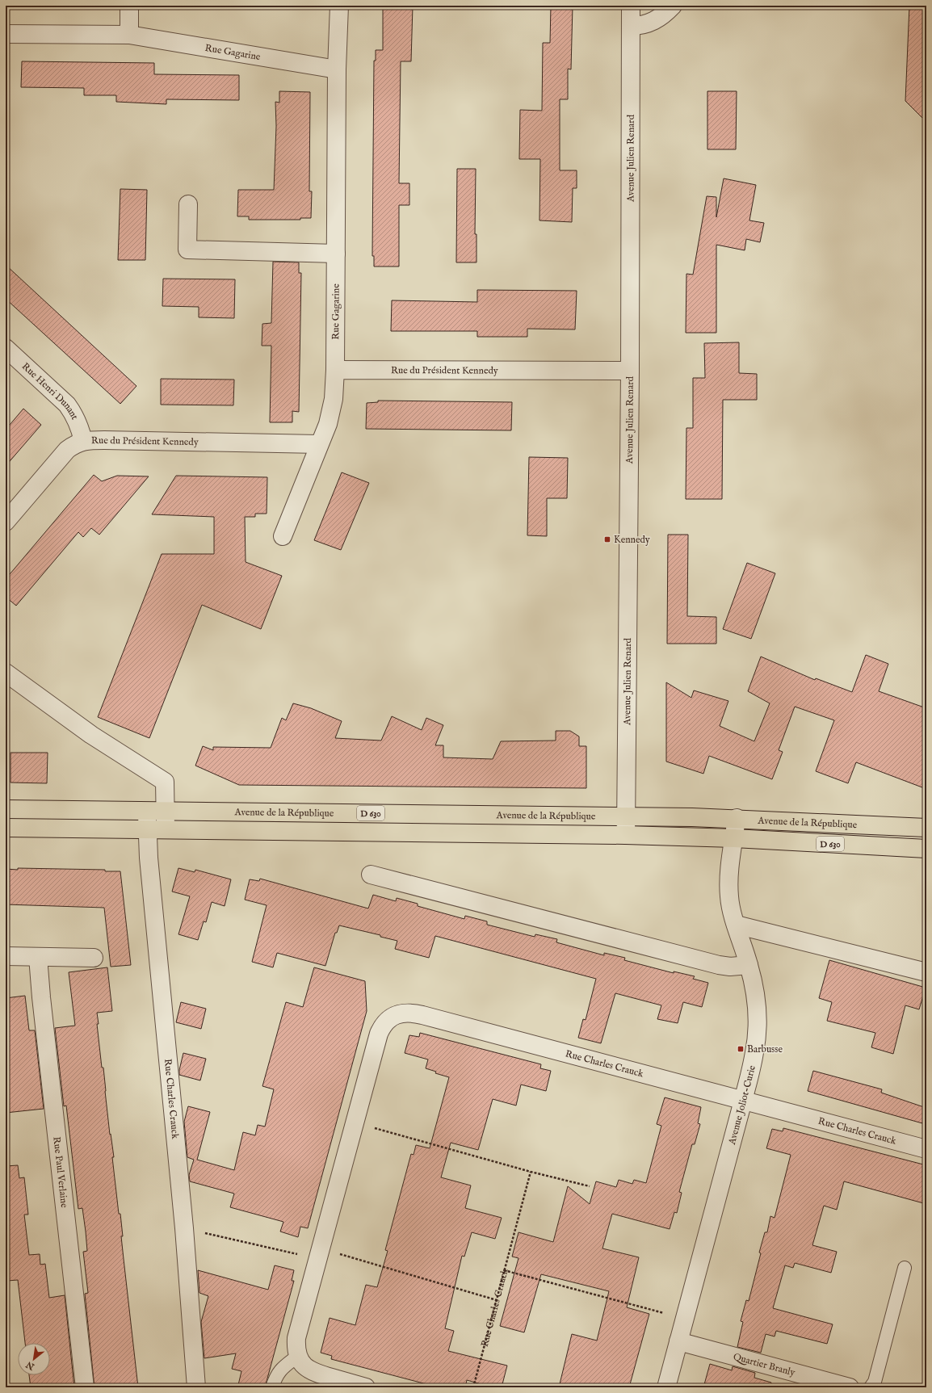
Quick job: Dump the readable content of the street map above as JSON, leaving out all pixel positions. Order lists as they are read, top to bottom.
{
  "streets": {
    "main road": ["Avenue de la République", "D 630"],
    "street": [
      "Rue Gagarine",
      "Avenue Julien Renard",
      "Rue du Président Kennedy",
      "Rue Henri Dunant",
      "Rue Charles Crauck",
      "Avenue Joliot-Curie",
      "Rue Paul Verlaine",
      "Quartier Branly"
    ]
  },
  "crossings": [
    ["Rue Gagarine", "Rue du Président Kennedy"],
    ["Avenue Julien Renard", "Rue du Président Kennedy"],
    ["Avenue Julien Renard", "Avenue de la République"],
    ["Rue du Président Kennedy", "Rue Henri Dunant"],
    ["Avenue de la République", "Rue Charles Crauck"],
    ["Avenue de la République", "Avenue Joliot-Curie"],
    ["Rue Charles Crauck", "Avenue Joliot-Curie"],
    ["Avenue Joliot-Curie", "Quartier Branly"]
  ],
  "places": {
    "transit": ["Kennedy", "Barbusse"]
  },
  "north": "bottom left"
}
